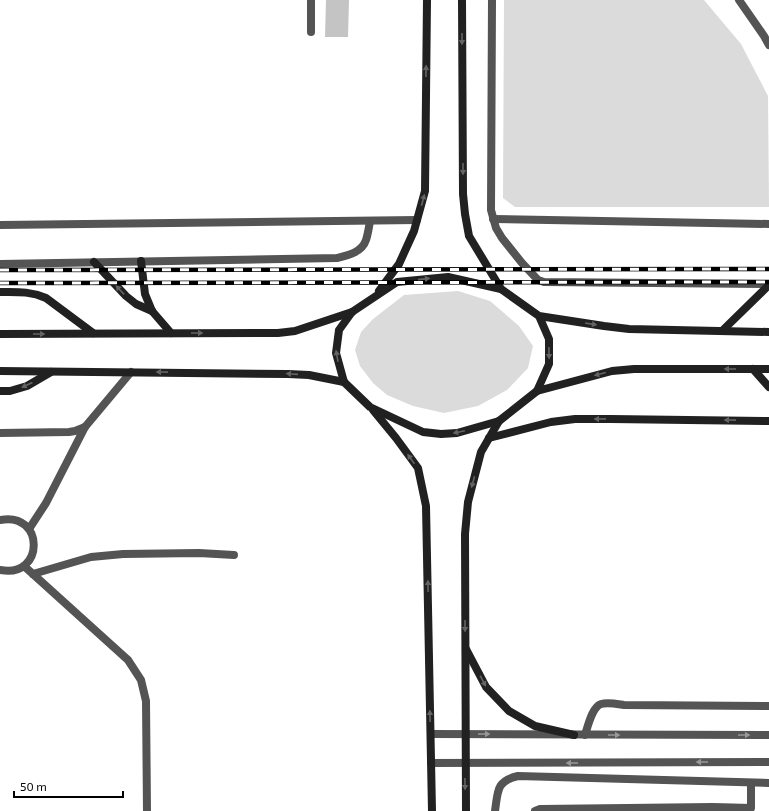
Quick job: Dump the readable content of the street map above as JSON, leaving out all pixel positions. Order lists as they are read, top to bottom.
{
  "scale_bar": "50 m"
}
